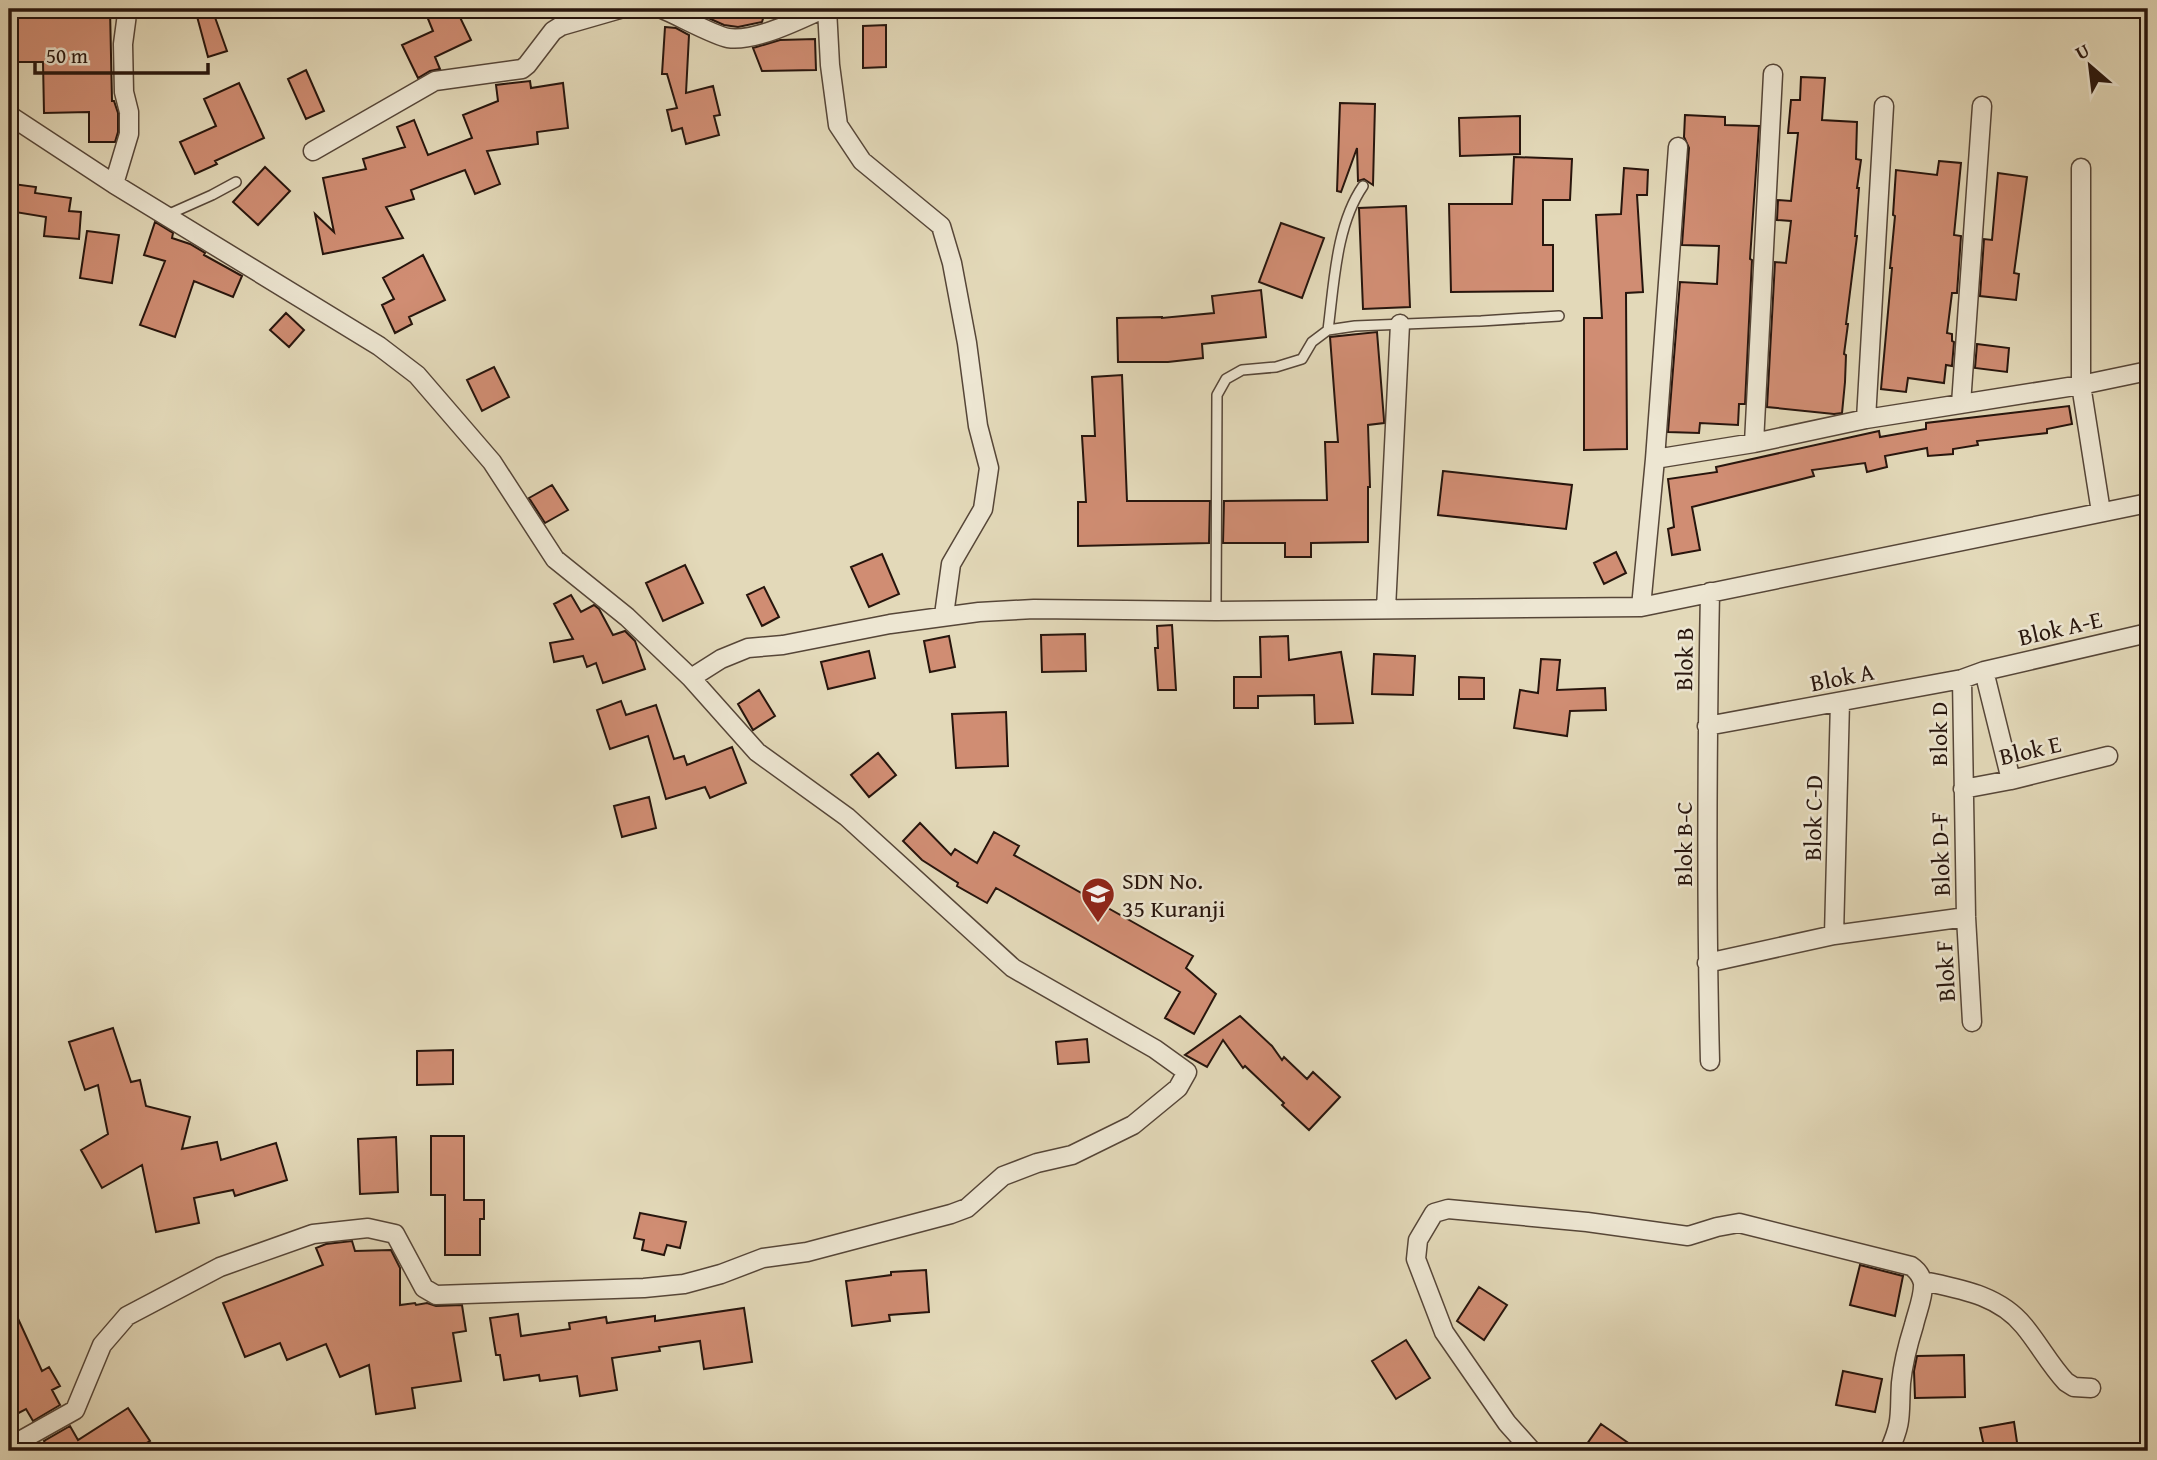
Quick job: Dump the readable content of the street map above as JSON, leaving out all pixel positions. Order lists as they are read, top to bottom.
{
  "streets": {
    "street": [
      "Blok A-E",
      "Blok B",
      "Blok A",
      "Blok D",
      "Blok E",
      "Blok C-D",
      "Blok B-C",
      "Blok D-F",
      "Blok F"
    ]
  },
  "crossings": [
    ["Blok A-E", "Blok A"],
    ["Blok B", "Blok A"],
    ["Blok B", "Blok B-C"],
    ["Blok A", "Blok D"],
    ["Blok A", "Blok C-D"],
    ["Blok A", "Blok B-C"],
    ["Blok D", "Blok E"],
    ["Blok D", "Blok D-F"],
    ["Blok E", "Blok D-F"],
    ["Blok D-F", "Blok F"]
  ],
  "places": {
    "school or university": ["SDN No. 35 Kuranji"]
  },
  "scale_bar": "50 m",
  "north": "top left"
}
